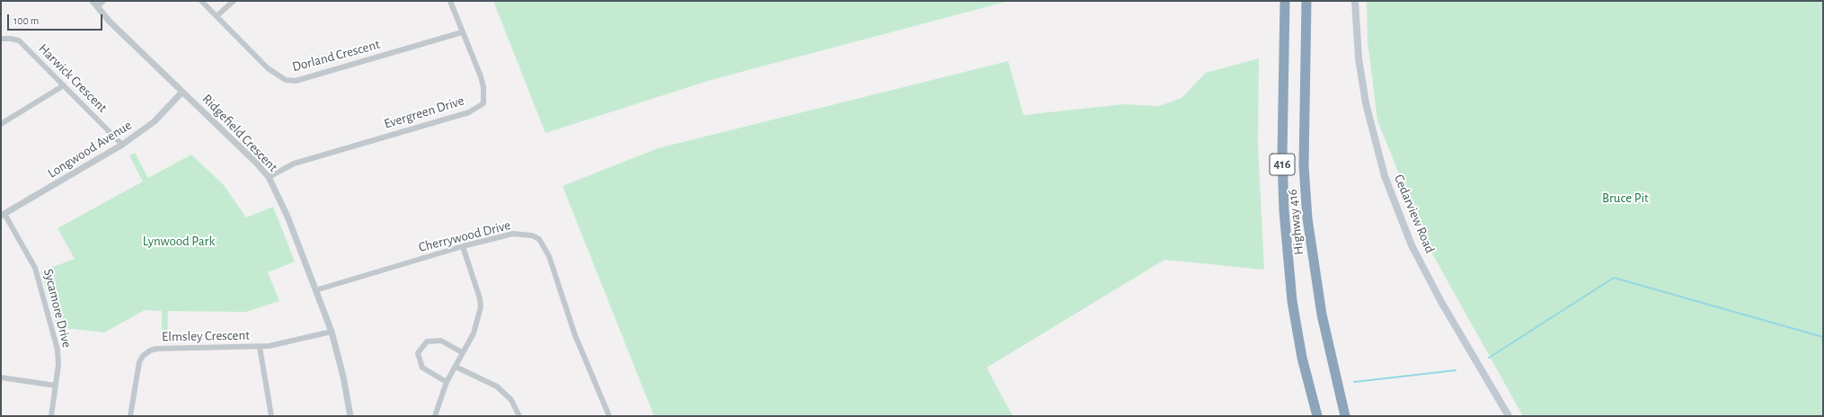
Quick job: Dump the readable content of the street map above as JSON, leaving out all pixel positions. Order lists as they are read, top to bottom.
{
  "streets": {
    "highway": ["416", "Highway 416"],
    "main road": ["Cedarview Road"],
    "street": [
      "Dorland Crescent",
      "Harwick Crescent",
      "Evergreen Drive",
      "Ridgefield Crescent",
      "Longwood Avenue",
      "Cherrywood Drive",
      "Sycamore Drive",
      "Elmsley Crescent"
    ]
  },
  "crossings": [
    ["Dorland Crescent", "Evergreen Drive"],
    ["Harwick Crescent", "Longwood Avenue"],
    ["Evergreen Drive", "Ridgefield Crescent"],
    ["Ridgefield Crescent", "Longwood Avenue"],
    ["Ridgefield Crescent", "Cherrywood Drive"],
    ["Ridgefield Crescent", "Elmsley Crescent"],
    ["Longwood Avenue", "Sycamore Drive"]
  ],
  "parks": ["Bruce Pit", "Lynwood Park"],
  "scale_bar": "100 m"
}
